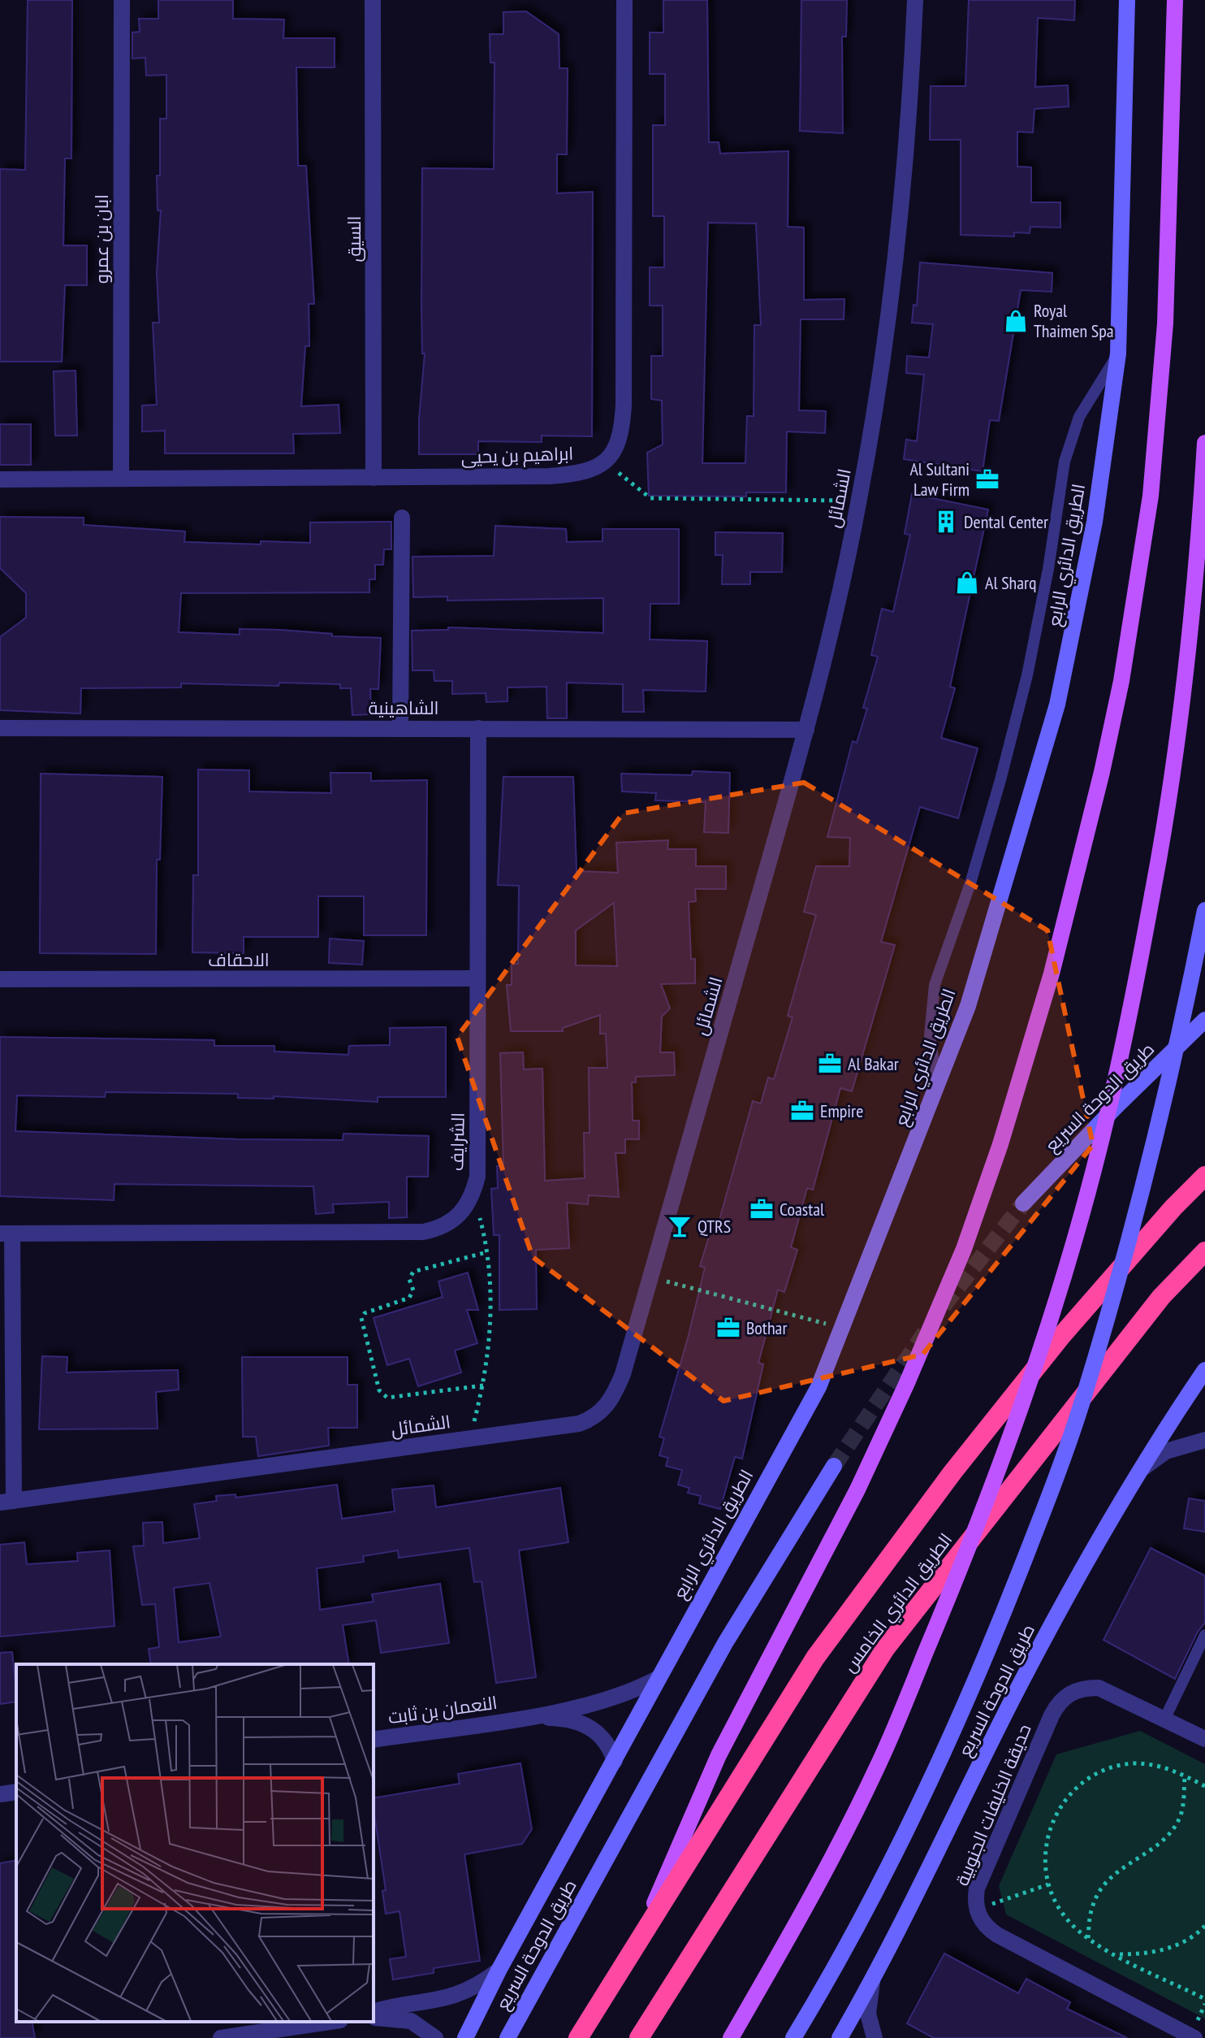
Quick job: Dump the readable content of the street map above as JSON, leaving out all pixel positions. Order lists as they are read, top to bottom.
{
  "streets": {
    "highway": ["الطريق الدائري الخامس"],
    "main road": ["الطريق الدائري الرابع", "طريق الدوحة السريع"],
    "street": [
      "ابان بن عمرو",
      "السيق",
      "ابراهيم بن يحيى",
      "الشمائل",
      "الشاهينية",
      "الاحقاف",
      "الشرايف",
      "النعمان بن ثابت",
      "حديقة الخليفات الجنوبية"
    ]
  },
  "crossings": [
    ["ابان بن عمرو", "ابراهيم بن يحيى"],
    ["السيق", "ابراهيم بن يحيى"],
    ["الشمائل", "الشاهينية"],
    ["الشمائل", "الشرايف"],
    ["الطريق الدائري الرابع", "النعمان بن ثابت"],
    ["الشاهينية", "الشرايف"],
    ["الاحقاف", "الشرايف"]
  ],
  "places": {
    "shop": ["Royal Thaimen Spa", "Al Sharq"],
    "office": [
      "Al Sultani Law Firm",
      "Al Bakar",
      "Empire",
      "Coastal",
      "Bothar"
    ],
    "building": ["Dental Center"],
    "bar": ["QTRS"]
  }
}
